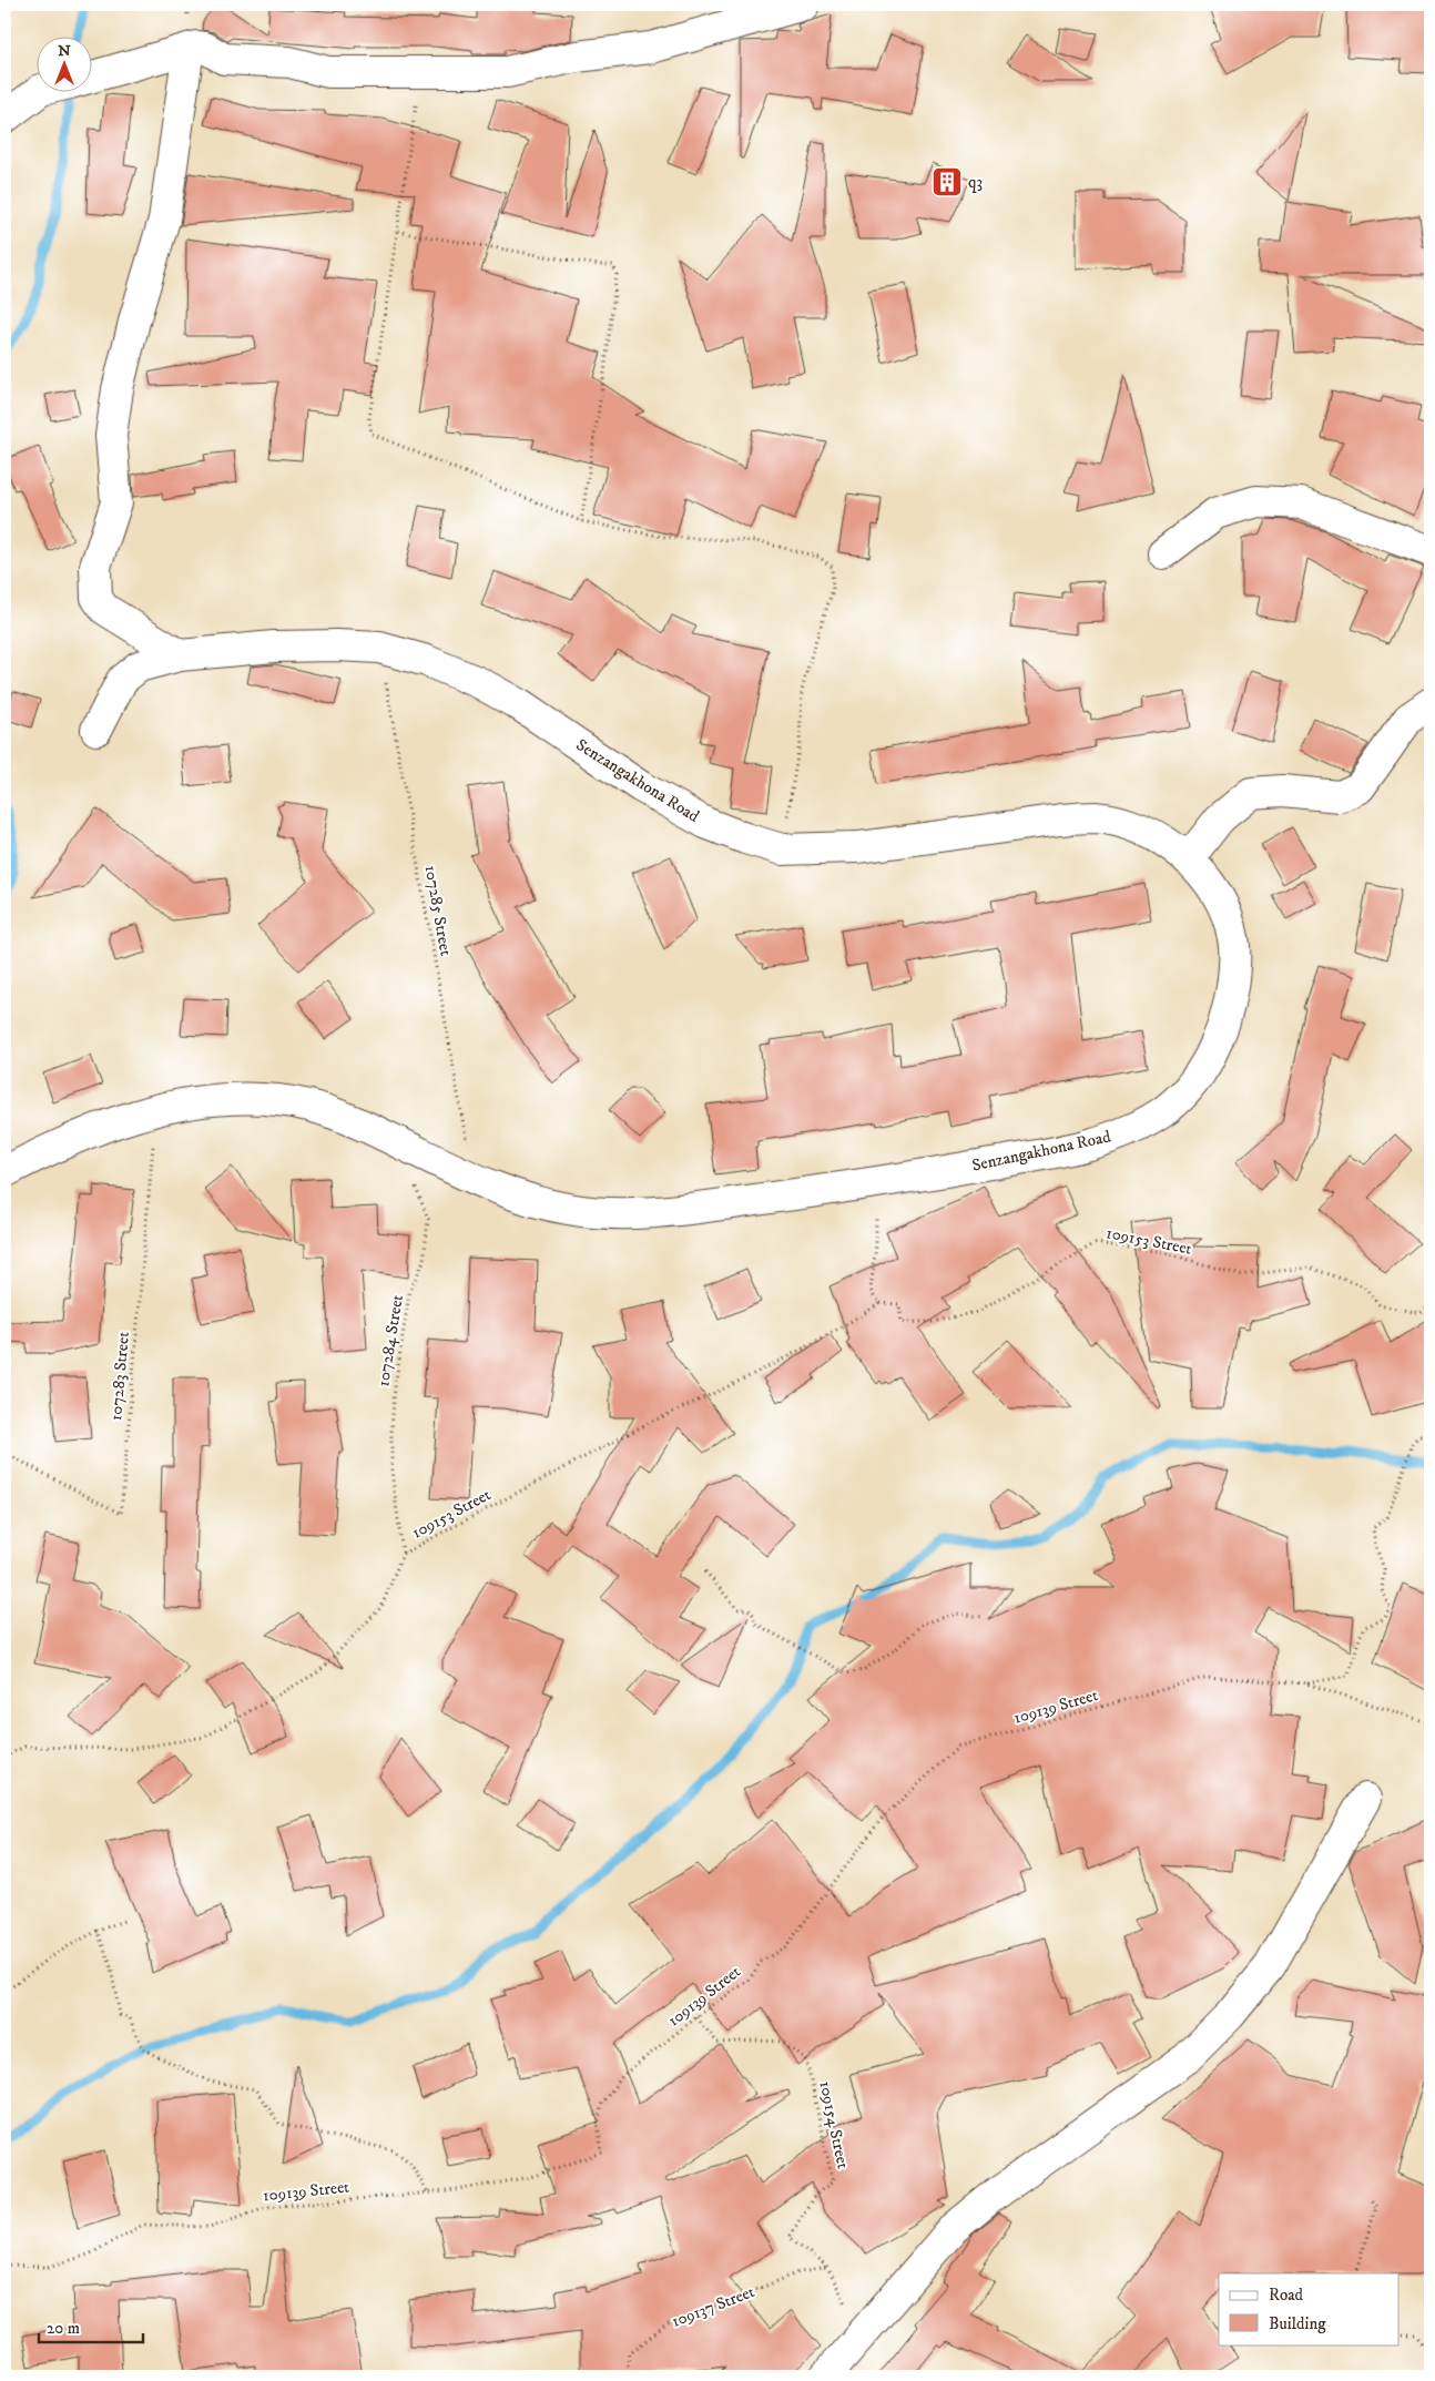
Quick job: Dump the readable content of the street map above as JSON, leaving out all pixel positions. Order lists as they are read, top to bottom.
{
  "streets": {
    "street": ["Senzangakhona Road"],
    "path": [
      "107285 Street",
      "109153 Street",
      "107284 Street",
      "107283 Street",
      "109139 Street",
      "109154 Street",
      "109137 Street"
    ]
  },
  "crossings": [
    ["Senzangakhona Road", "107285 Street"],
    ["Senzangakhona Road", "107284 Street"],
    ["Senzangakhona Road", "107283 Street"],
    ["109153 Street", "107284 Street"],
    ["109139 Street", "109154 Street"],
    ["109154 Street", "109137 Street"]
  ],
  "places": {
    "building": ["q3"]
  },
  "legend": ["Road", "Building"],
  "scale_bar": "20 m",
  "north": "top"
}
